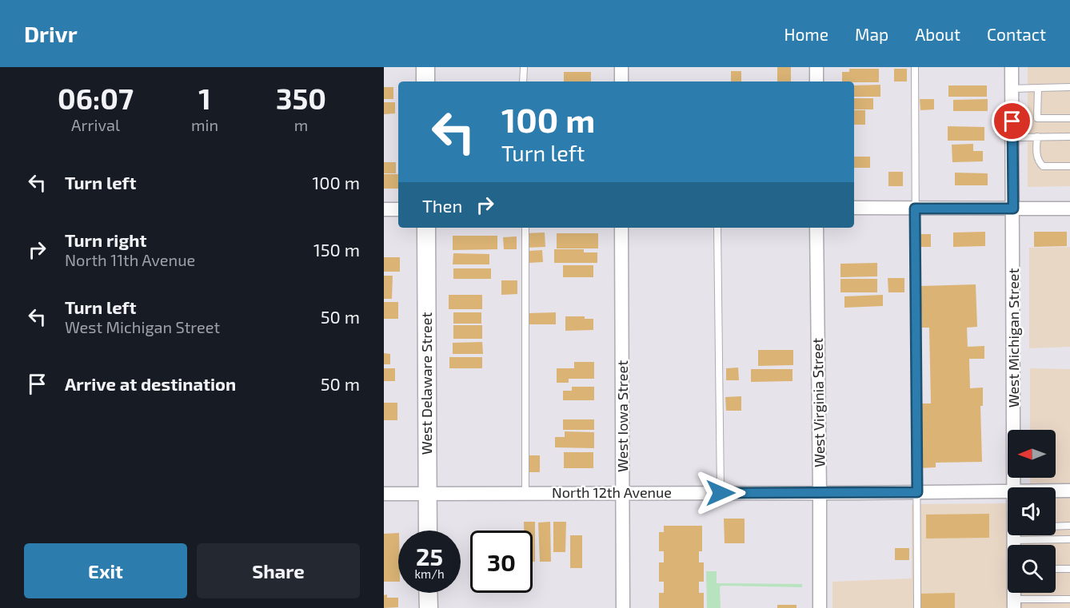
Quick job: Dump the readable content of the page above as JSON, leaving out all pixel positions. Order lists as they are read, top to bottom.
{
  "streets": {
    "main road": ["West Delaware Street"],
    "street": [
      "West Michigan Street",
      "West Virginia Street",
      "West Iowa Street",
      "North 12th Avenue"
    ]
  },
  "crossings": [
    ["West Delaware Street", "North 12th Avenue"],
    ["West Virginia Street", "North 12th Avenue"],
    ["West Iowa Street", "North 12th Avenue"]
  ],
  "north": "left",
  "page": {
    "header": "Drivr",
    "nav": [
      "Home",
      "Map",
      "About",
      "Contact"
    ],
    "eta": [
      "06:07",
      "Arrival",
      "1",
      "min",
      "350",
      "m"
    ],
    "turn": ["100 m", "Turn left"],
    "list": [
      {
        "name": "Turn left",
        "value": "100 m"
      },
      {
        "name": "Turn right",
        "note": "North 11th Avenue",
        "value": "150 m"
      },
      {
        "name": "Turn left",
        "note": "West Michigan Street",
        "value": "50 m"
      },
      {
        "name": "Arrive at destination",
        "value": "50 m"
      }
    ],
    "then": "Then",
    "speed": "25 km/h",
    "limit": "30",
    "buttons": ["Exit", "Share"]
  }
}
